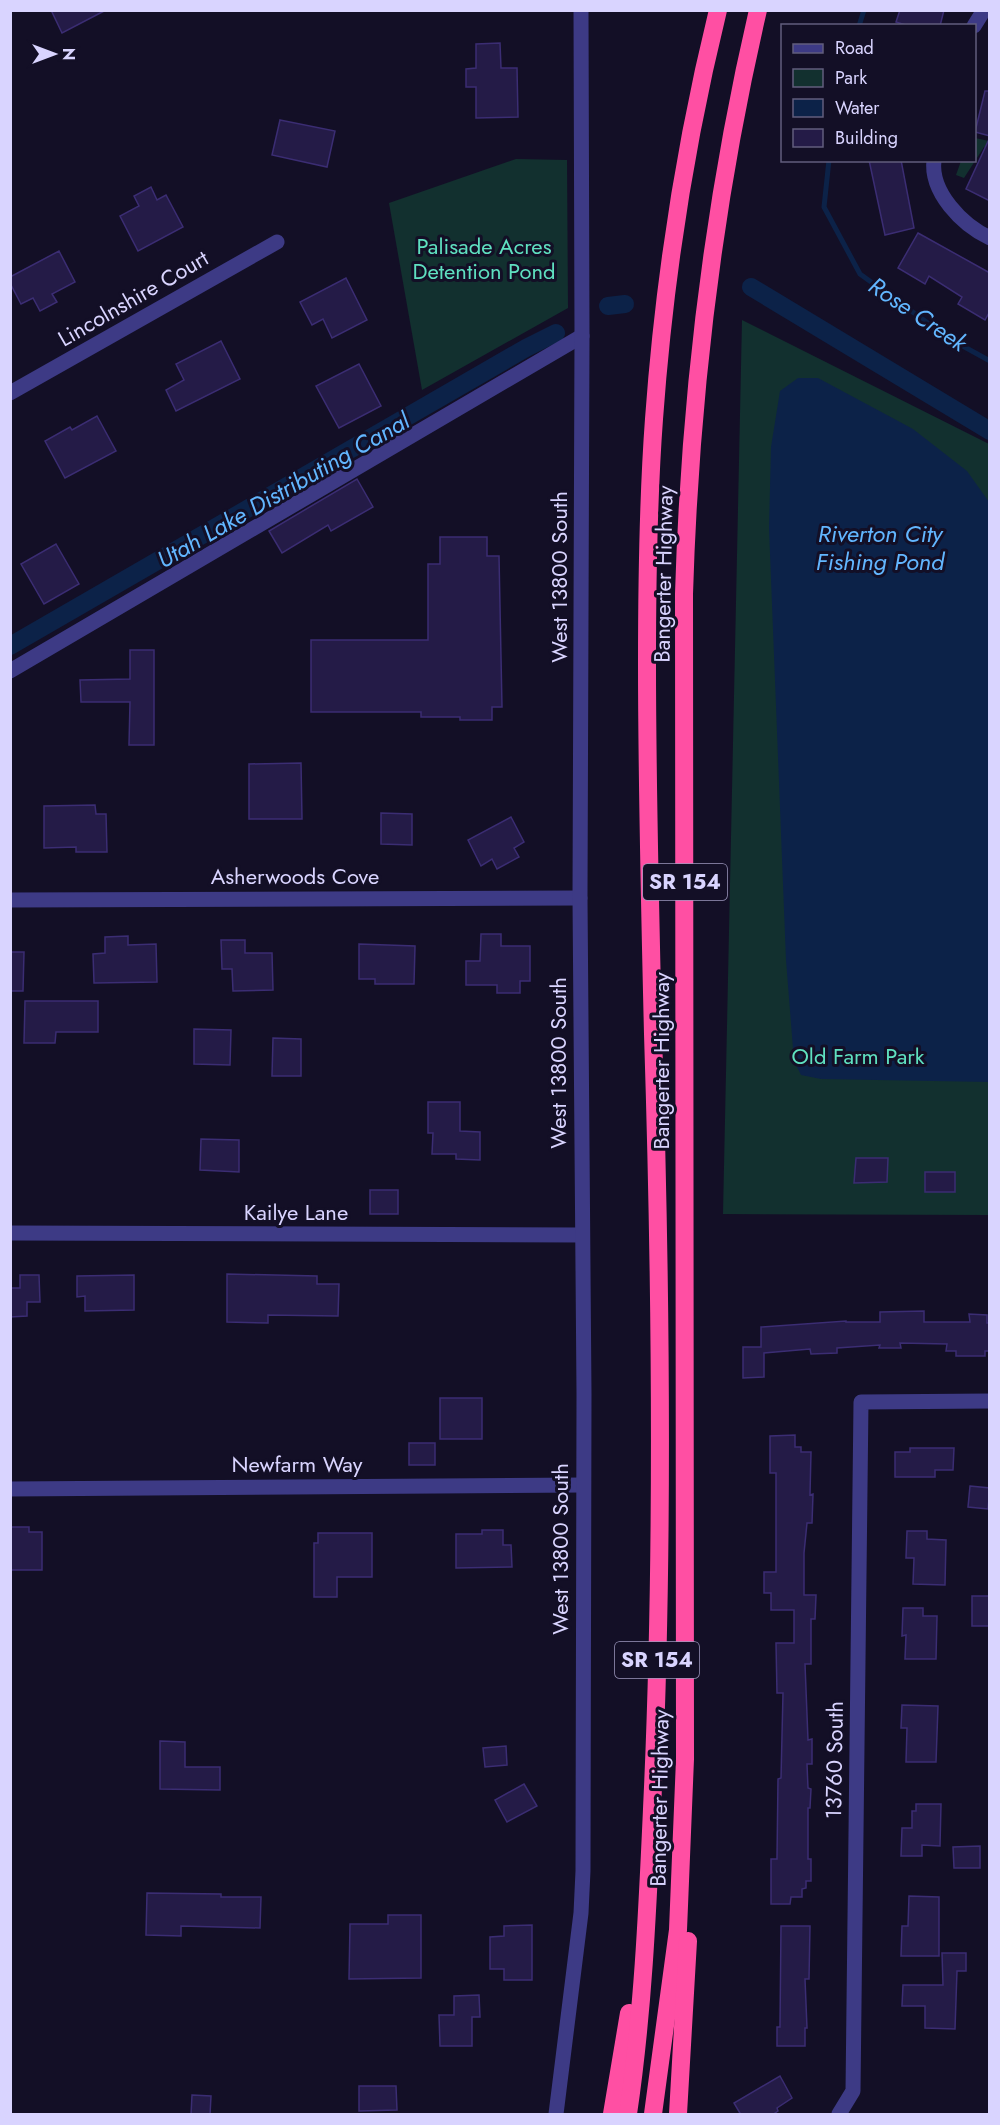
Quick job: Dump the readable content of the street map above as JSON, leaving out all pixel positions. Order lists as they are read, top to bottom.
{
  "streets": {
    "highway": ["Bangerter Highway", "SR 154"],
    "street": [
      "Lincolnshire Court",
      "West 13800 South",
      "Asherwoods Cove",
      "Kailye Lane",
      "Newfarm Way",
      "13760 South"
    ]
  },
  "crossings": [
    ["West 13800 South", "Asherwoods Cove"],
    ["West 13800 South", "Kailye Lane"],
    ["West 13800 South", "Newfarm Way"]
  ],
  "water": ["Rose Creek", "Utah Lake Distributing Canal", "Riverton City Fishing Pond"],
  "parks": ["Palisade Acres Detention Pond", "Old Farm Park"],
  "legend": [
    "Road",
    "Park",
    "Water",
    "Building"
  ],
  "north": "right"
}
